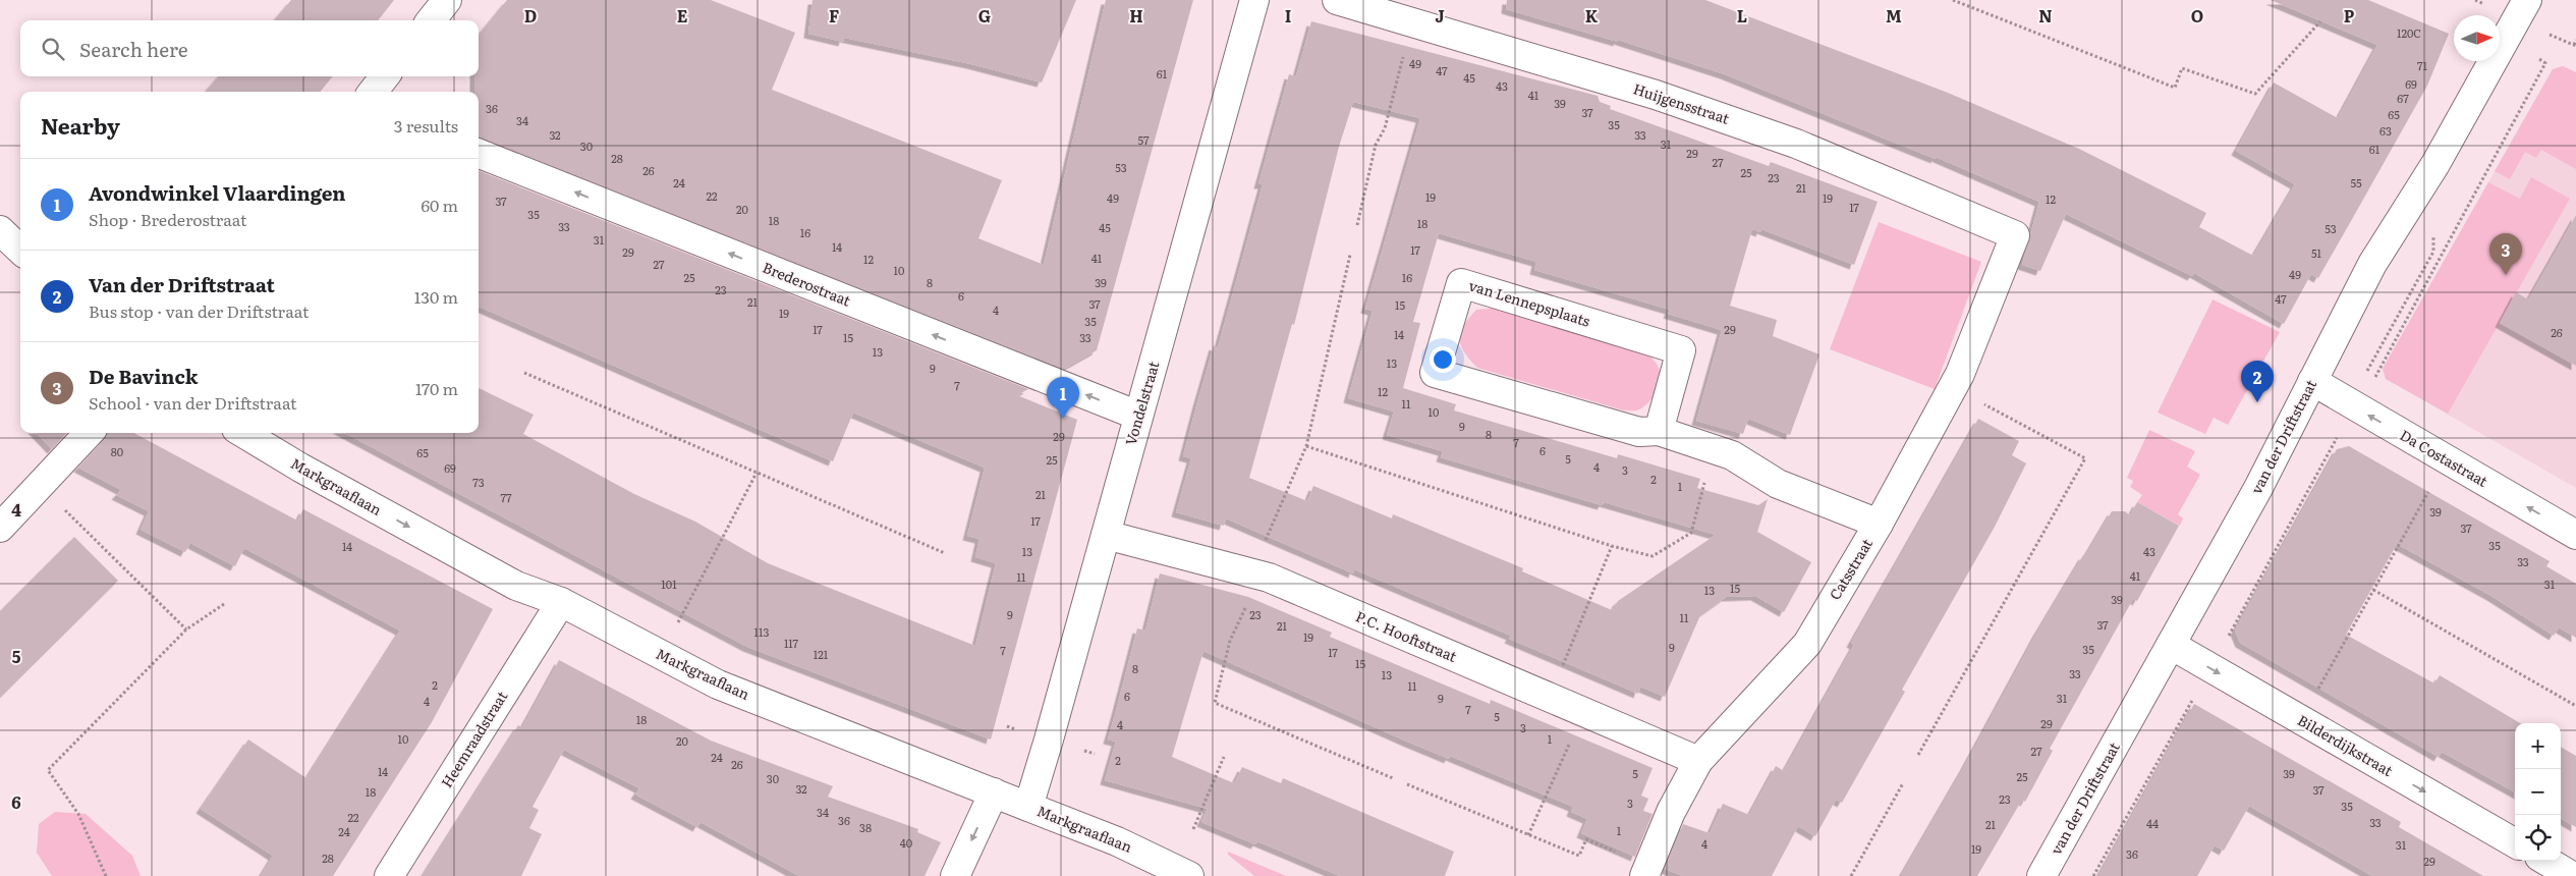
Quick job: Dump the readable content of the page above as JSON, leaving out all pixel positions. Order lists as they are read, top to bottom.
{
  "streets": {
    "street": [
      "Huijgensstraat",
      "Brederostraat",
      "van Lennepsplaats",
      "Vondelstraat",
      "van der Driftstraat",
      "Da Costastraat",
      "Markgraaflaan",
      "Catsstraat",
      "P.C. Hooftstraat",
      "Heemraadstraat",
      "Bilderdijkstraat"
    ]
  },
  "crossings": [
    ["Huijgensstraat", "Catsstraat"],
    ["Brederostraat", "Vondelstraat"],
    ["van Lennepsplaats", "Catsstraat"],
    ["Vondelstraat", "Markgraaflaan"],
    ["Vondelstraat", "P.C. Hooftstraat"],
    ["van der Driftstraat", "Da Costastraat"],
    ["van der Driftstraat", "Bilderdijkstraat"],
    ["Markgraaflaan", "Heemraadstraat"],
    ["Catsstraat", "P.C. Hooftstraat"]
  ],
  "one_way": ["Brederostraat", "Da Costastraat", "Bilderdijkstraat"],
  "house_numbers": [
    "120C",
    "49",
    "71",
    "47",
    "61",
    "45",
    "69",
    "43",
    "41",
    "67",
    "39",
    "36",
    "37",
    "65",
    "34",
    "35",
    "63",
    "32",
    "33",
    "57",
    "31",
    "30",
    "61",
    "29",
    "28",
    "27",
    "53",
    "26",
    "25",
    "23",
    "24",
    "55",
    "21",
    "22",
    "19",
    "49",
    "19",
    "12",
    "37",
    "17",
    "20",
    "35",
    "18",
    "18",
    "33",
    "45",
    "53",
    "16",
    "31",
    "14",
    "17",
    "29",
    "51",
    "41",
    "12",
    "27",
    "10",
    "49",
    "25",
    "16",
    "8",
    "39",
    "23",
    "6",
    "47",
    "21",
    "37",
    "15",
    "4",
    "19",
    "35",
    "17",
    "29",
    "26",
    "14",
    "15",
    "33",
    "13",
    "13",
    "9",
    "7",
    "12",
    "11",
    "10",
    "9",
    "8",
    "29",
    "7",
    "6",
    "80",
    "65",
    "5",
    "25",
    "4",
    "69",
    "3",
    "2",
    "73",
    "1",
    "21",
    "77",
    "39",
    "17",
    "37",
    "35",
    "14",
    "13",
    "43",
    "33",
    "41",
    "11",
    "101",
    "31",
    "15",
    "13",
    "39",
    "9",
    "23",
    "11",
    "37",
    "21",
    "113",
    "19",
    "117",
    "9",
    "35",
    "7",
    "17",
    "121",
    "15",
    "8",
    "33",
    "13",
    "2",
    "11",
    "6",
    "9",
    "31",
    "4",
    "7",
    "5",
    "18",
    "29",
    "4",
    "3",
    "10",
    "1",
    "20",
    "27",
    "24",
    "2",
    "26",
    "14",
    "5",
    "39",
    "25",
    "30",
    "32",
    "37",
    "18",
    "23",
    "3",
    "35",
    "34",
    "22",
    "36",
    "33",
    "44",
    "21",
    "38",
    "1",
    "24",
    "40",
    "4",
    "31",
    "19",
    "36",
    "28",
    "29"
  ],
  "north": "right",
  "page": {
    "search": "Search here",
    "heading": ["Nearby", "3 results"],
    "list": [
      {
        "mark": "1",
        "name": "Avondwinkel Vlaardingen",
        "note": "Shop · Brederostraat",
        "value": "60 m"
      },
      {
        "mark": "2",
        "name": "Van der Driftstraat",
        "note": "Bus stop · van der Driftstraat",
        "value": "130 m"
      },
      {
        "mark": "3",
        "name": "De Bavinck",
        "note": "School · van der Driftstraat",
        "value": "170 m"
      }
    ],
    "pins": ["3", "2", "1"],
    "map_buttons": ["+", "−"]
  },
  "grid": {
    "columns": [
      "D",
      "E",
      "F",
      "G",
      "H",
      "I",
      "J",
      "K",
      "L",
      "M",
      "N",
      "O",
      "P"
    ],
    "rows": ["4", "5", "6"]
  }
}
